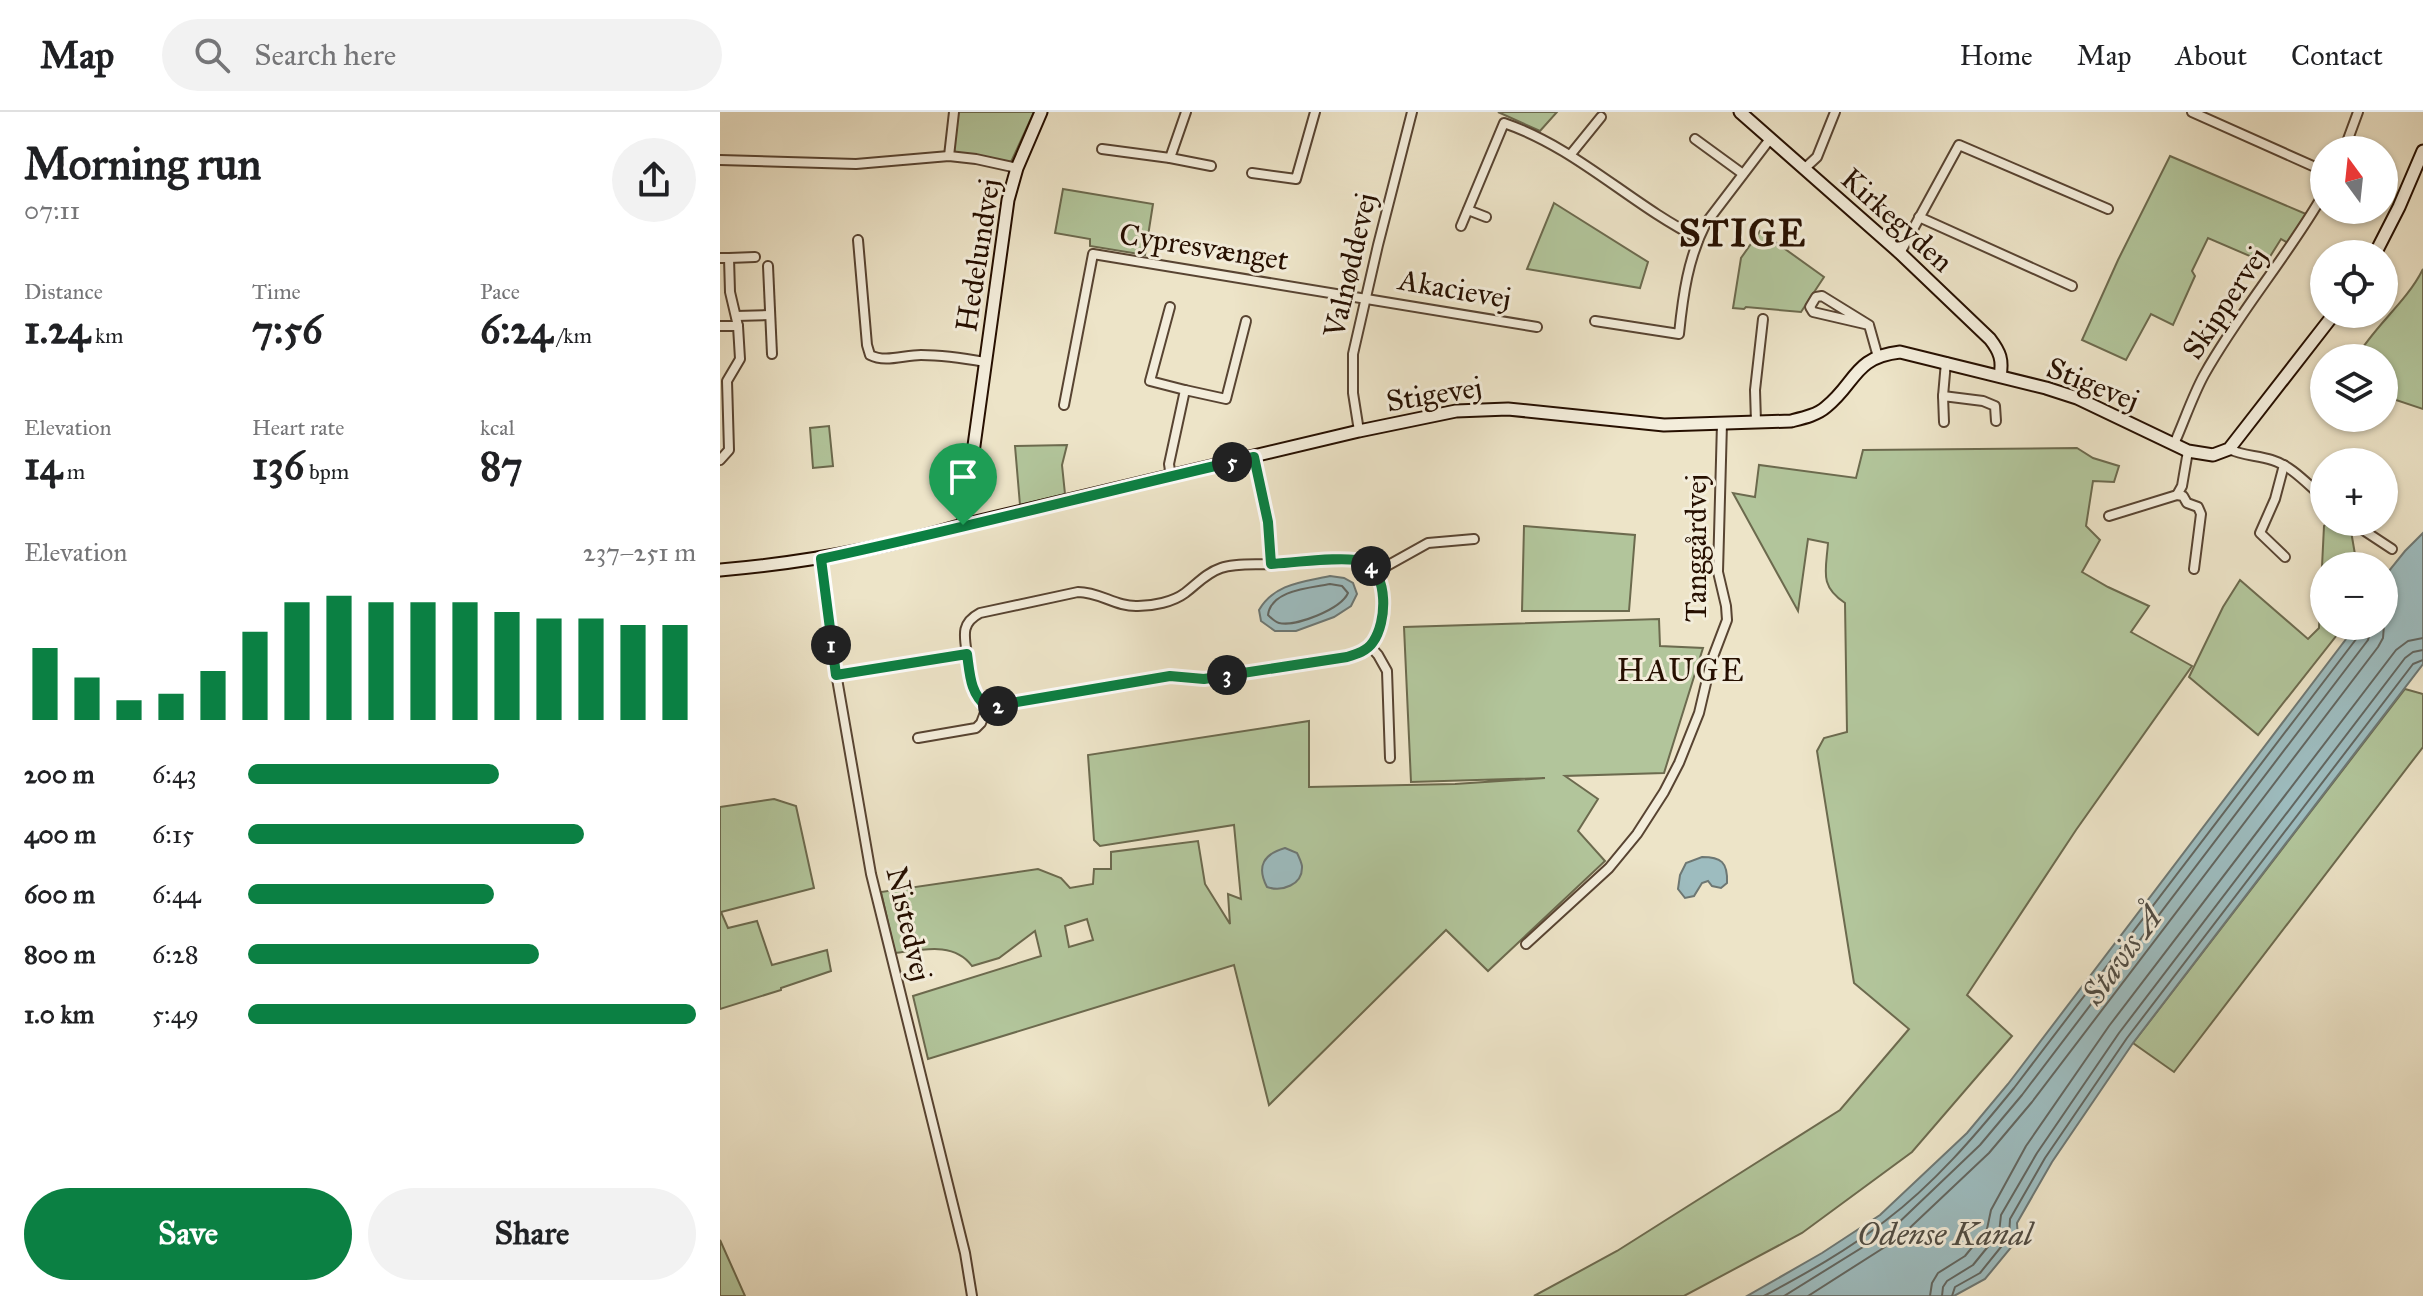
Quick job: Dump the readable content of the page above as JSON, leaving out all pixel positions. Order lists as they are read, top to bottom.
{
  "streets": {
    "street": [
      "Kirkegyden",
      "Cypresvænget",
      "Hedelundvej",
      "Valnøddevej",
      "Akacievej",
      "Skippervej",
      "Stigevej",
      "Tanggårdvej",
      "Nistedvej"
    ]
  },
  "crossings": [
    ["Kirkegyden", "Stigevej"],
    ["Cypresvænget", "Valnøddevej"],
    ["Cypresvænget", "Akacievej"],
    ["Hedelundvej", "Stigevej"],
    ["Valnøddevej", "Akacievej"],
    ["Valnøddevej", "Stigevej"],
    ["Skippervej", "Stigevej"],
    ["Stigevej", "Tanggårdvej"],
    ["Stigevej", "Nistedvej"]
  ],
  "districts": ["STIGE", "HAUGE"],
  "water": ["Stavis Å", "Odense Kanal"],
  "north": "top",
  "page": {
    "header": "Map",
    "search": "Search here",
    "nav": [
      "Home",
      "Map",
      "About",
      "Contact"
    ],
    "heading": ["Morning run", "07:11"],
    "map_buttons": ["+", "−"],
    "stats": [
      ["Distance", "1.24 km"],
      ["Time", "7:56"],
      ["Pace", "6:24 /km"],
      ["Elevation", "14 m"],
      ["Heart rate", "136 bpm"],
      ["kcal", "87"]
    ],
    "pins": [
      "5",
      "4",
      "1",
      "3",
      "2"
    ],
    "chart": ["Elevation", "237–251 m"],
    "list": [
      {
        "name": "200 m",
        "note": "6:43"
      },
      {
        "name": "400 m",
        "note": "6:15"
      },
      {
        "name": "600 m",
        "note": "6:44"
      },
      {
        "name": "800 m",
        "note": "6:28"
      },
      {
        "name": "1.0 km",
        "note": "5:49"
      }
    ],
    "buttons": ["Save", "Share"]
  }
}
